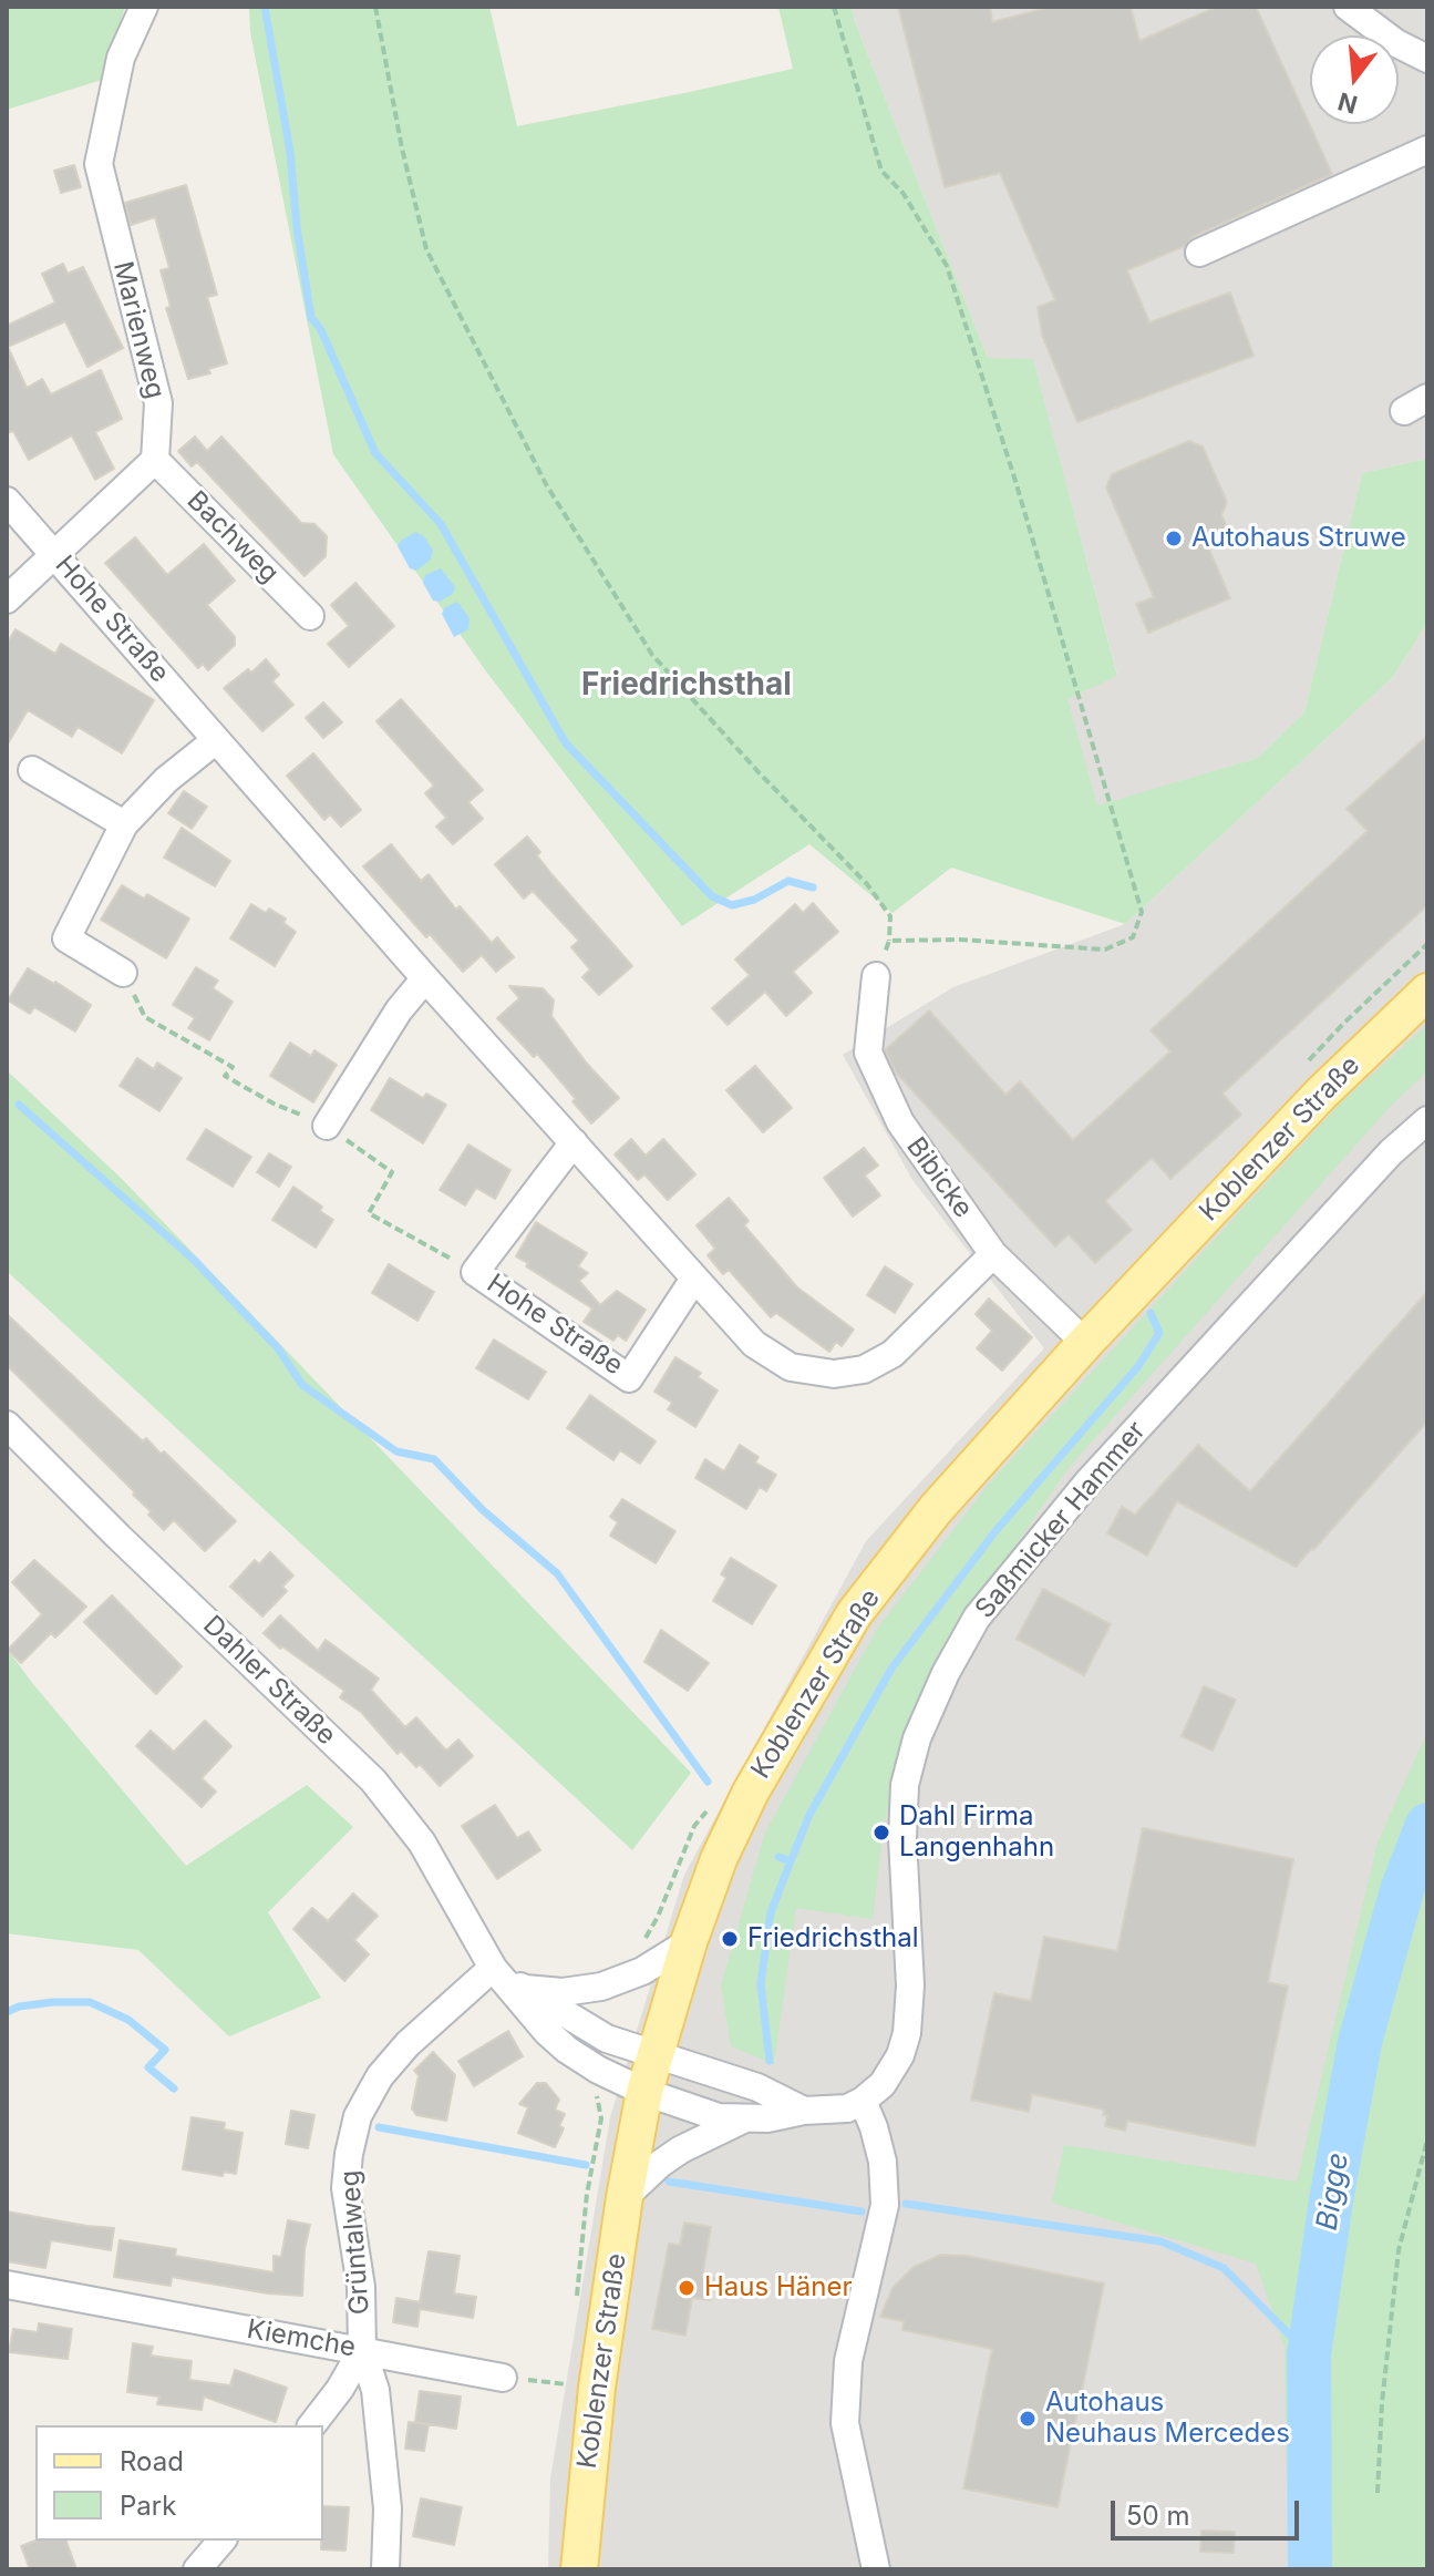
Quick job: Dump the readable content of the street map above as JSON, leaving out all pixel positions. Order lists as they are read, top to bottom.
{
  "streets": {
    "main road": ["Koblenzer Straße"],
    "street": [
      "Marienweg",
      "Bachweg",
      "Hohe Straße",
      "Bibicke",
      "Saßmicker Hammer",
      "Dahler Straße",
      "Grüntalweg",
      "Kiemche"
    ]
  },
  "crossings": [
    ["Marienweg", "Bachweg"],
    ["Hohe Straße", "Bibicke"],
    ["Koblenzer Straße", "Bibicke"],
    ["Koblenzer Straße", "Dahler Straße"],
    ["Dahler Straße", "Grüntalweg"],
    ["Grüntalweg", "Kiemche"]
  ],
  "districts": ["Friedrichsthal"],
  "water": ["Bigge"],
  "places": [
    "Autohaus Struwe",
    "Dahl Firma Langenhahn",
    "Friedrichsthal",
    "Haus Häner",
    "Autohaus Neuhaus Mercedes"
  ],
  "legend": ["Road", "Park"],
  "scale_bar": "50 m",
  "north": "bottom"
}
